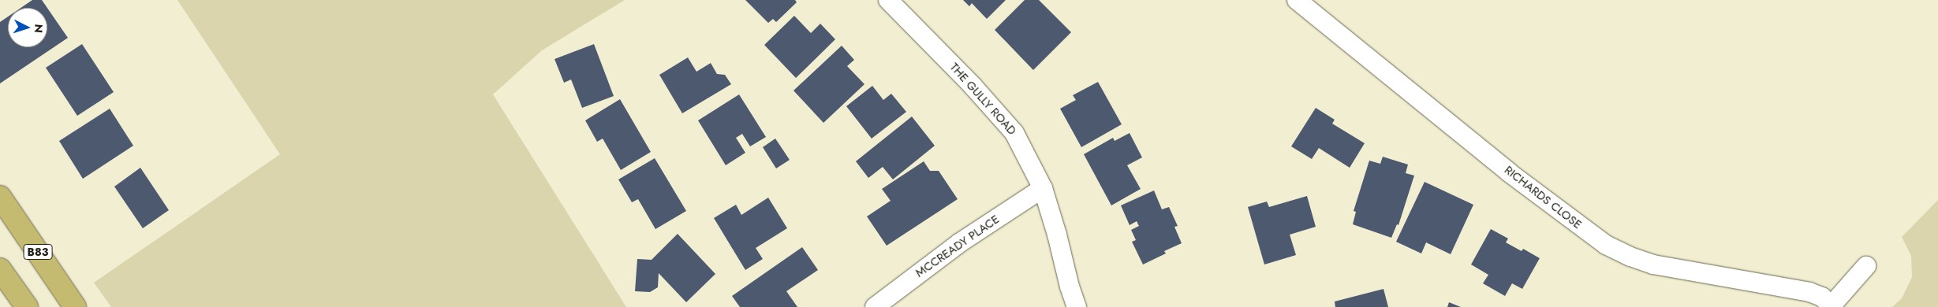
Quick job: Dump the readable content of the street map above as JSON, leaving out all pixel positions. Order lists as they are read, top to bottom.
{
  "streets": {
    "main road": ["B83"],
    "street": ["THE GULLY ROAD", "RICHARDS CLOSE", "MCCREADY PLACE"]
  },
  "crossings": [
    ["THE GULLY ROAD", "MCCREADY PLACE"]
  ],
  "north": "right"
}
